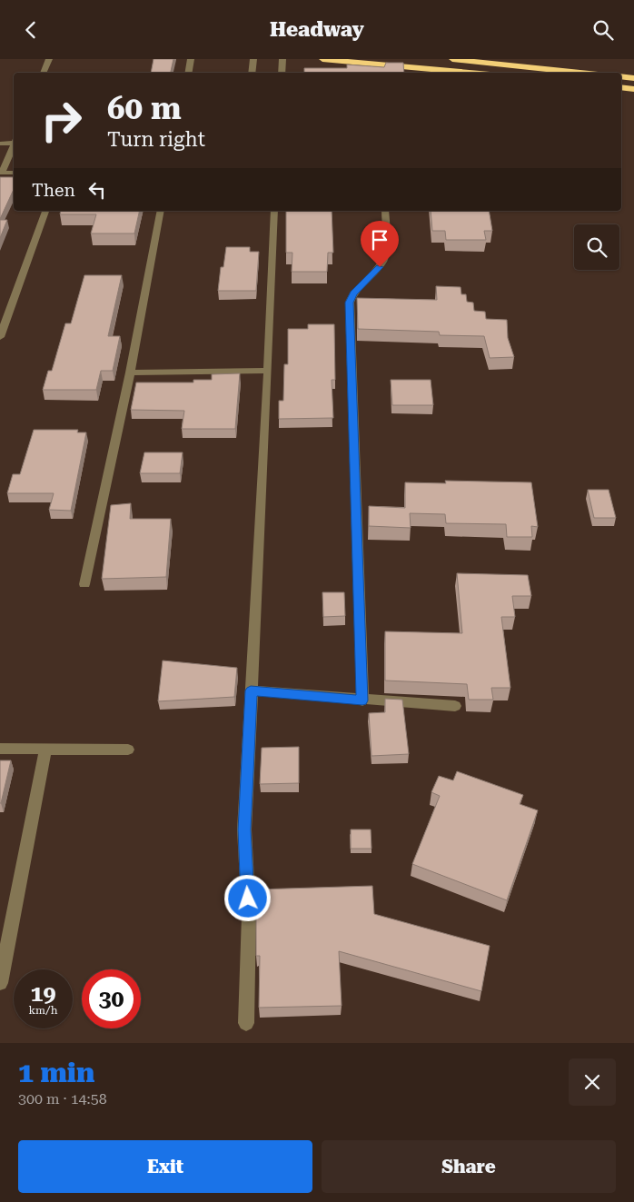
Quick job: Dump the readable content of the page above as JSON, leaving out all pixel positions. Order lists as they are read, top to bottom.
{
  "page": {
    "header": "Headway",
    "turn": ["60 m", "Turn right"],
    "then": "Then",
    "speed": "19 km/h",
    "limit": "30",
    "heading": ["1 min", "300 m · 14:58"],
    "buttons": ["Exit", "Share"]
  }
}
